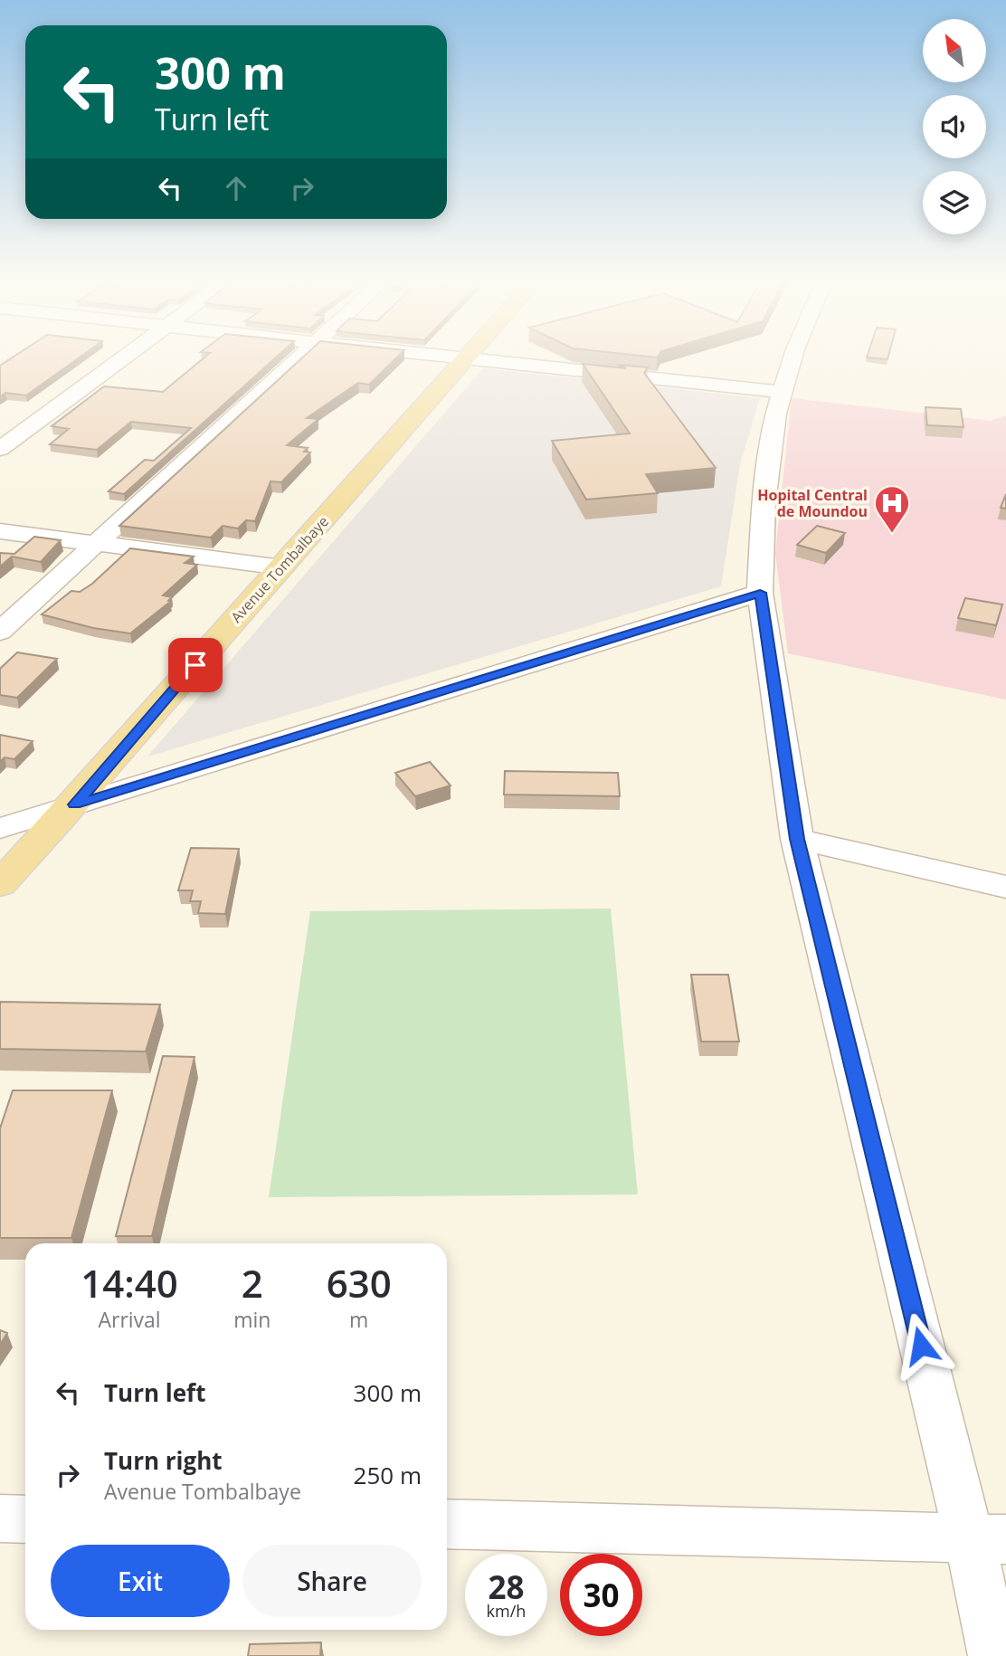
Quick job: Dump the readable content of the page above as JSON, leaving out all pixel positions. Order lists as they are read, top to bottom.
{
  "streets": {
    "main road": ["Avenue Tombalbaye"]
  },
  "places": {
    "hospital": ["Hopital Central de Moundou"]
  },
  "north": "top left",
  "page": {
    "turn": ["300 m", "Turn left"],
    "eta": [
      "14:40",
      "Arrival",
      "2",
      "min",
      "630",
      "m"
    ],
    "list": [
      {
        "name": "Turn left",
        "value": "300 m"
      },
      {
        "name": "Turn right",
        "note": "Avenue Tombalbaye",
        "value": "250 m"
      }
    ],
    "buttons": ["Exit", "Share"],
    "speed": "28 km/h",
    "limit": "30"
  }
}
